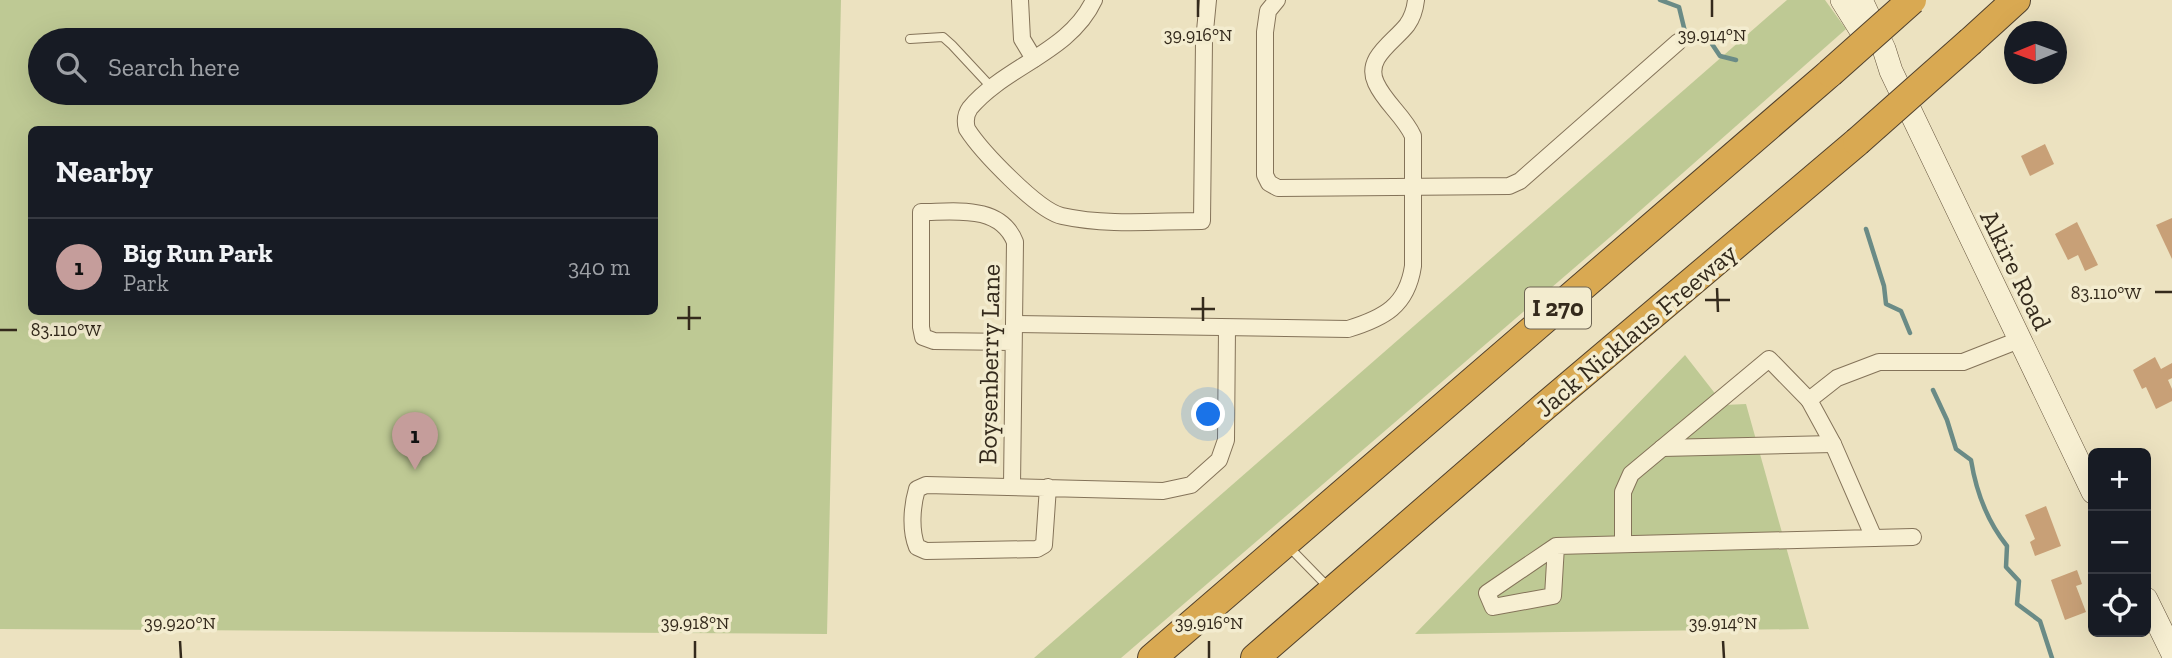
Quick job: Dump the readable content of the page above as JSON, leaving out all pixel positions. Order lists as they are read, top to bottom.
{
  "streets": {
    "highway": ["I 270", "Jack Nicklaus Freeway"],
    "main road": ["Alkire Road"],
    "street": ["Boysenberry Lane"]
  },
  "north": "left",
  "page": {
    "search": "Search here",
    "heading": "Nearby",
    "list": [
      {
        "mark": "1",
        "name": "Big Run Park",
        "note": "Park",
        "value": "340 m"
      }
    ],
    "pins": "1",
    "map_buttons": ["+", "−"]
  },
  "coordinates": [
    "39.916°N",
    "39.914°N",
    "83.110°W",
    "39.920°N",
    "39.918°N"
  ]
}
